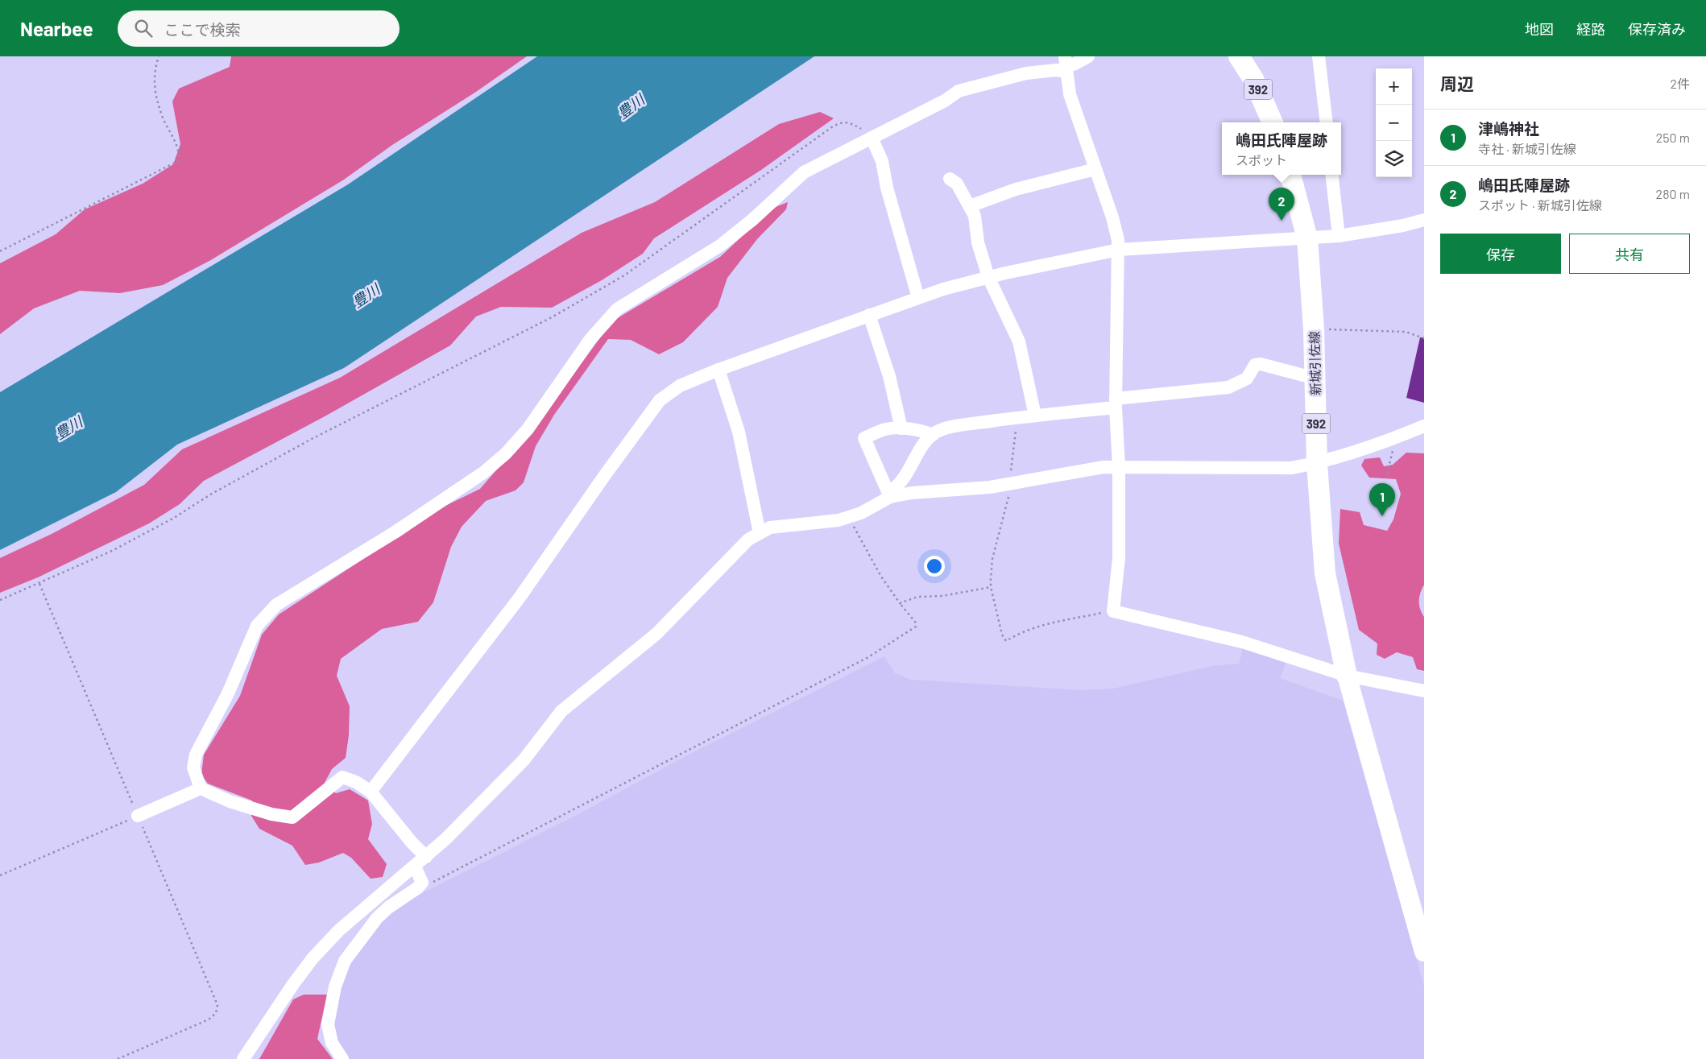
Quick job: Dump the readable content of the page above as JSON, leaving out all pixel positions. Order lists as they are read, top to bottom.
{
  "streets": {
    "main road": ["392", "新城引佐線"]
  },
  "water": ["豊川"],
  "page": {
    "header": "Nearbee",
    "search": "ここで検索",
    "nav": ["地図", "経路", "保存済み"],
    "heading": ["周辺", "2件"],
    "map_buttons": ["+", "−"],
    "list": [
      {
        "mark": "1",
        "name": "津嶋神社",
        "note": "寺社 · 新城引佐線",
        "value": "250 m"
      },
      {
        "mark": "2",
        "name": "嶋田氏陣屋跡",
        "note": "スポット · 新城引佐線",
        "value": "280 m"
      }
    ],
    "popup": ["嶋田氏陣屋跡", "スポット"],
    "pins": ["2", "1"],
    "buttons": ["保存", "共有"]
  }
}
